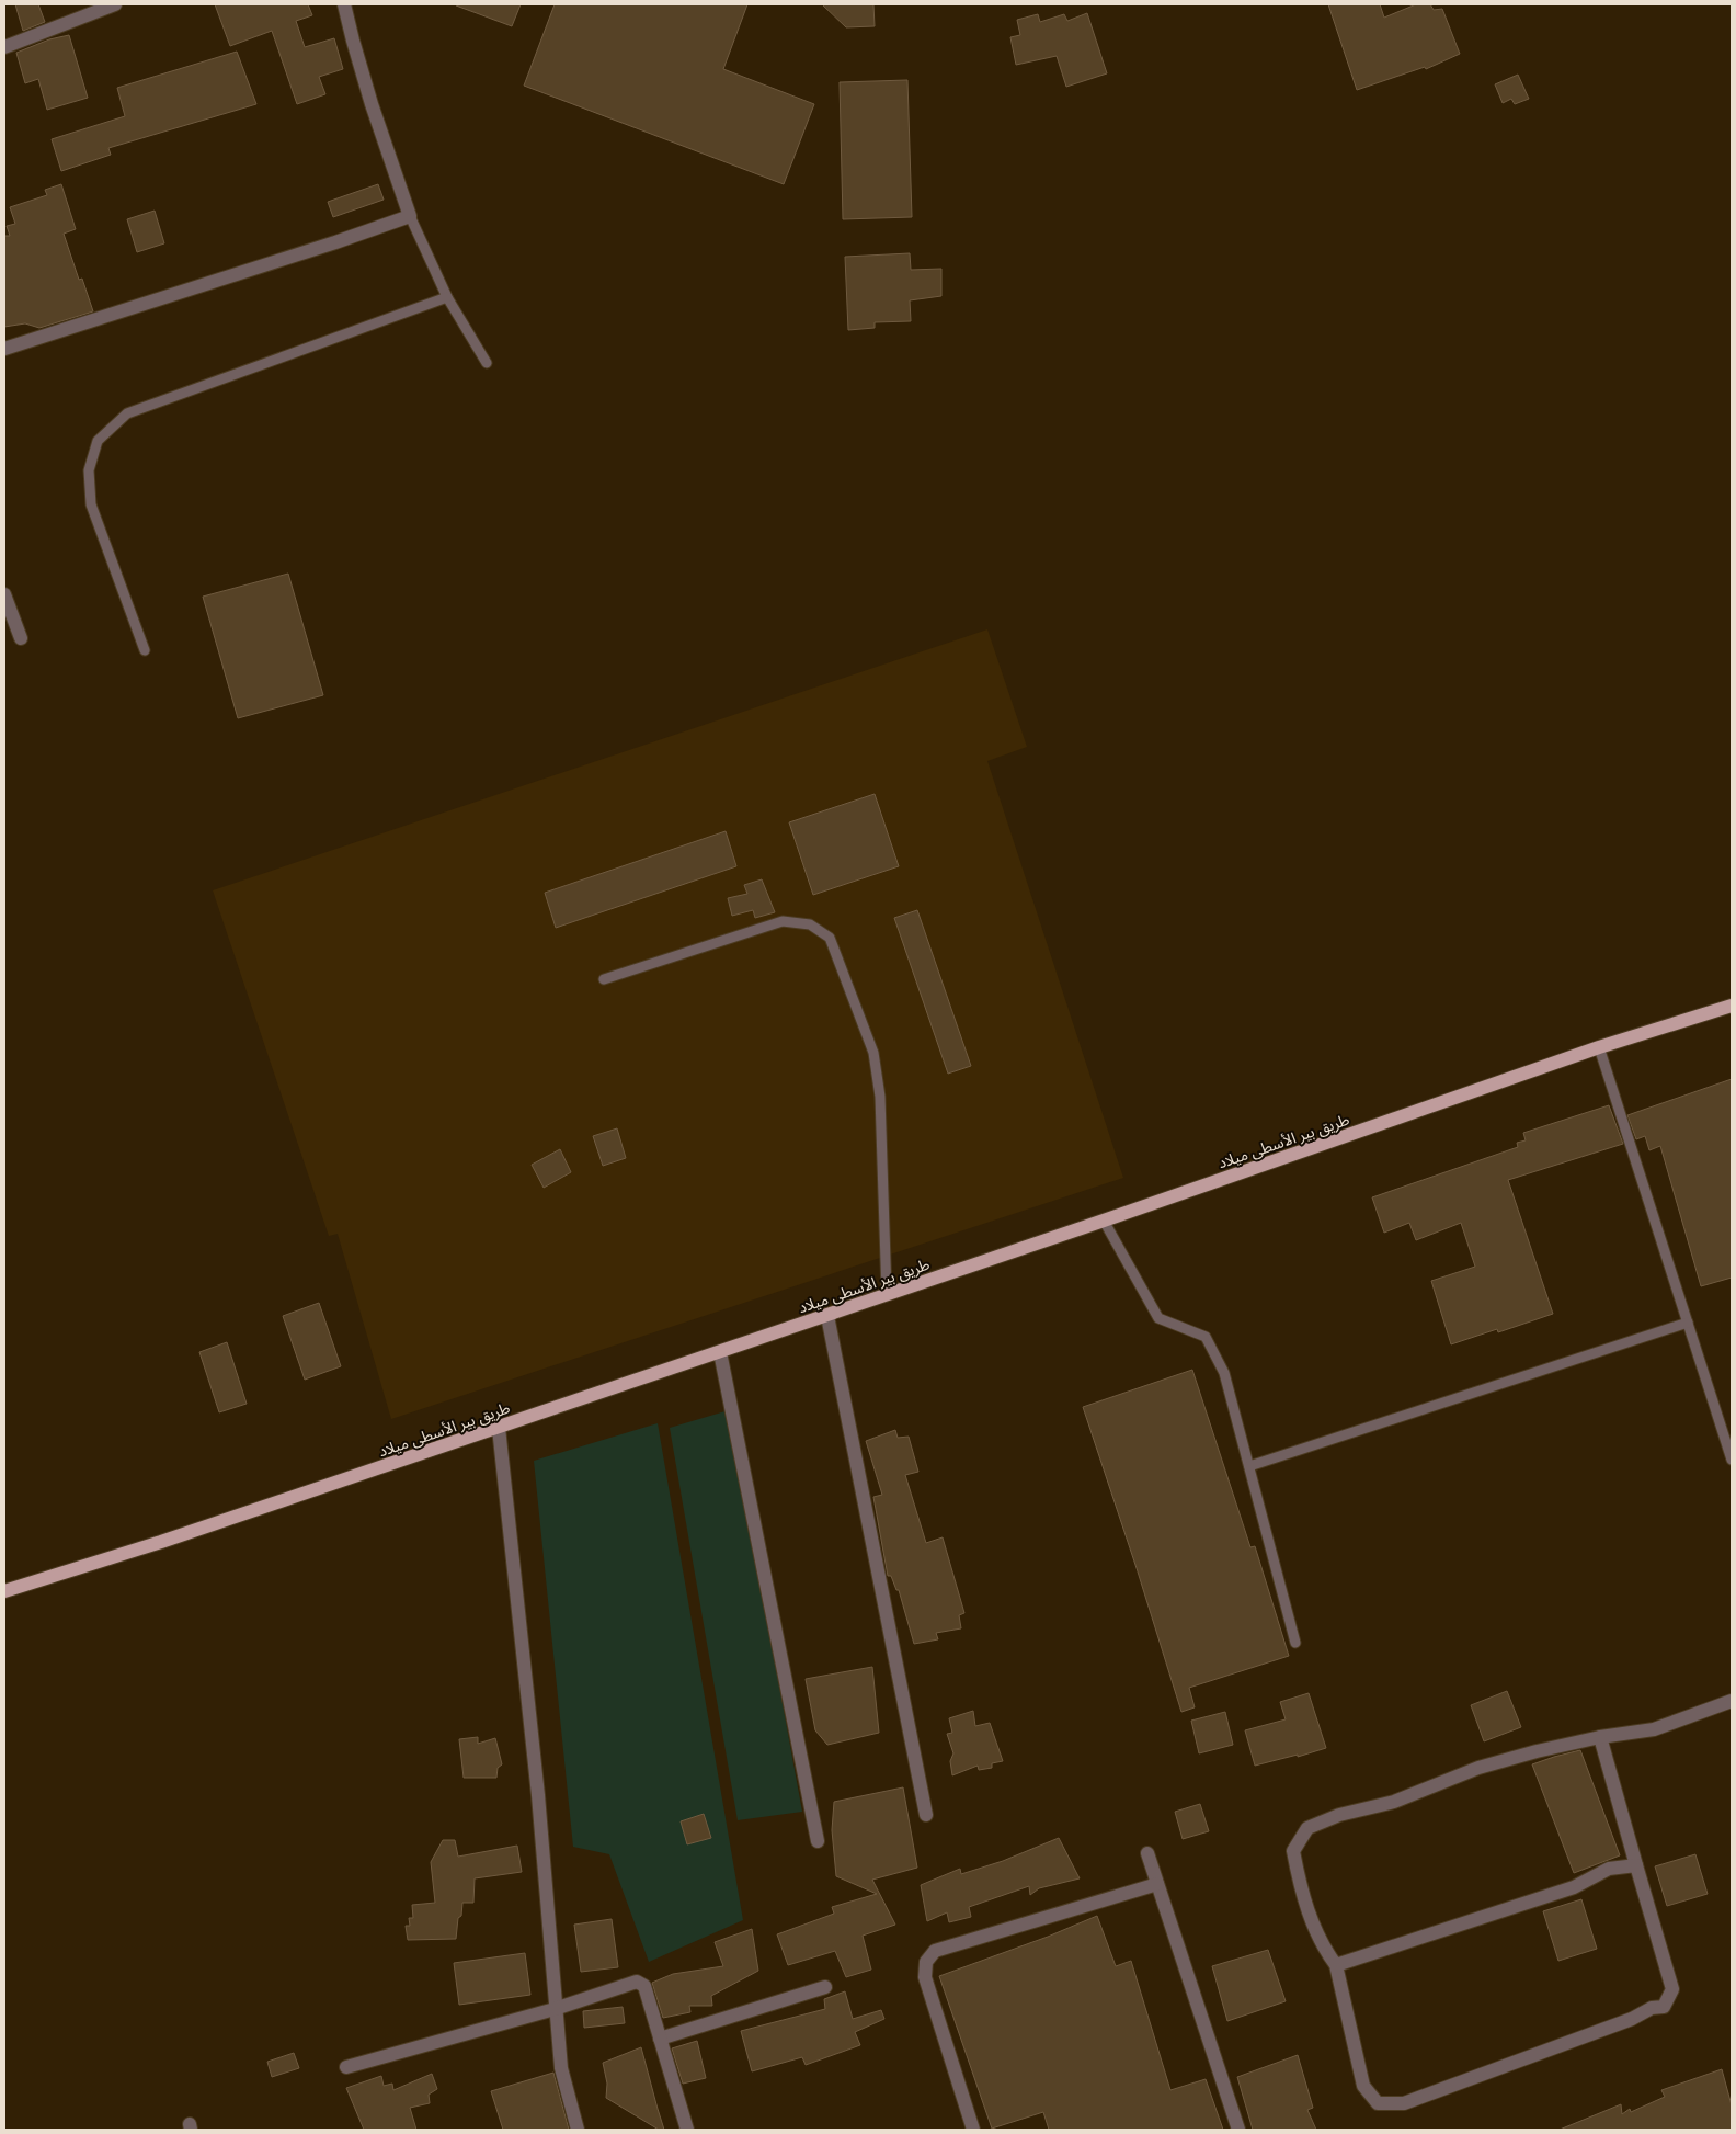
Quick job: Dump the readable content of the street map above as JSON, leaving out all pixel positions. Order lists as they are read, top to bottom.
{
  "streets": {
    "main road": ["طريق بير الأسطى ميلاد"]
  }
}
